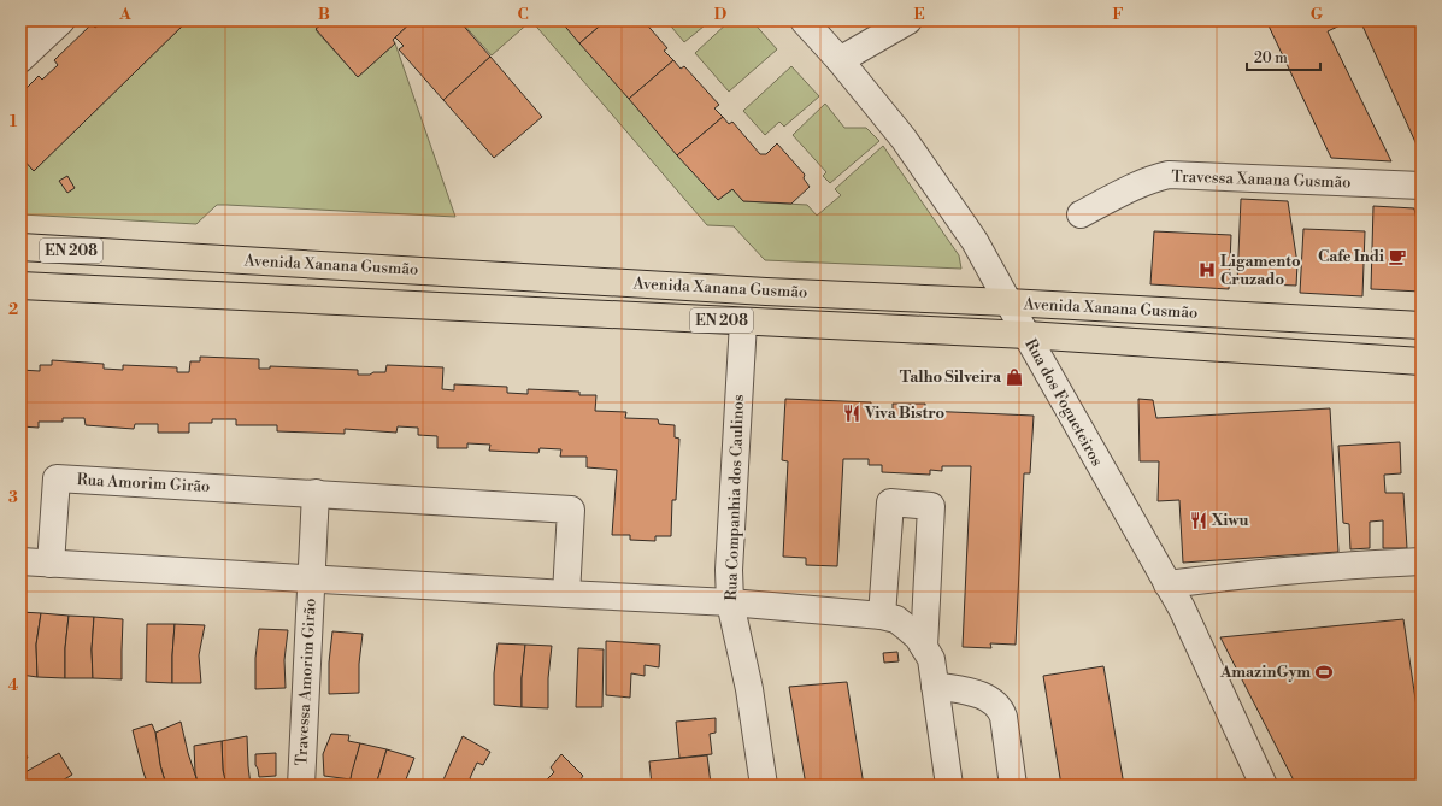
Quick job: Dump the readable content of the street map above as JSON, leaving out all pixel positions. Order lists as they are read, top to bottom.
{
  "streets": {
    "main road": ["EN 208", "Avenida Xanana Gusmão"],
    "street": [
      "Travessa Xanana Gusmão",
      "Rua dos Fogueteiros",
      "Rua Amorim Girão",
      "Rua Companhia dos Caulinos",
      "Travessa Amorim Girão"
    ]
  },
  "crossings": [
    ["Avenida Xanana Gusmão", "Rua dos Fogueteiros"],
    ["Avenida Xanana Gusmão", "Rua Companhia dos Caulinos"]
  ],
  "places": {
    "cafe": ["Cafe Indi"],
    "hospital": ["Ligamento Cruzado"],
    "shop": ["Talho Silveira"],
    "restaurant": ["Viva Bistro", "Xiwu"],
    "sports": ["AmazinGym"]
  },
  "scale_bar": "20 m",
  "grid": {
    "columns": [
      "A",
      "B",
      "C",
      "D",
      "E",
      "F",
      "G"
    ],
    "rows": [
      "1",
      "2",
      "3",
      "4"
    ]
  }
}
